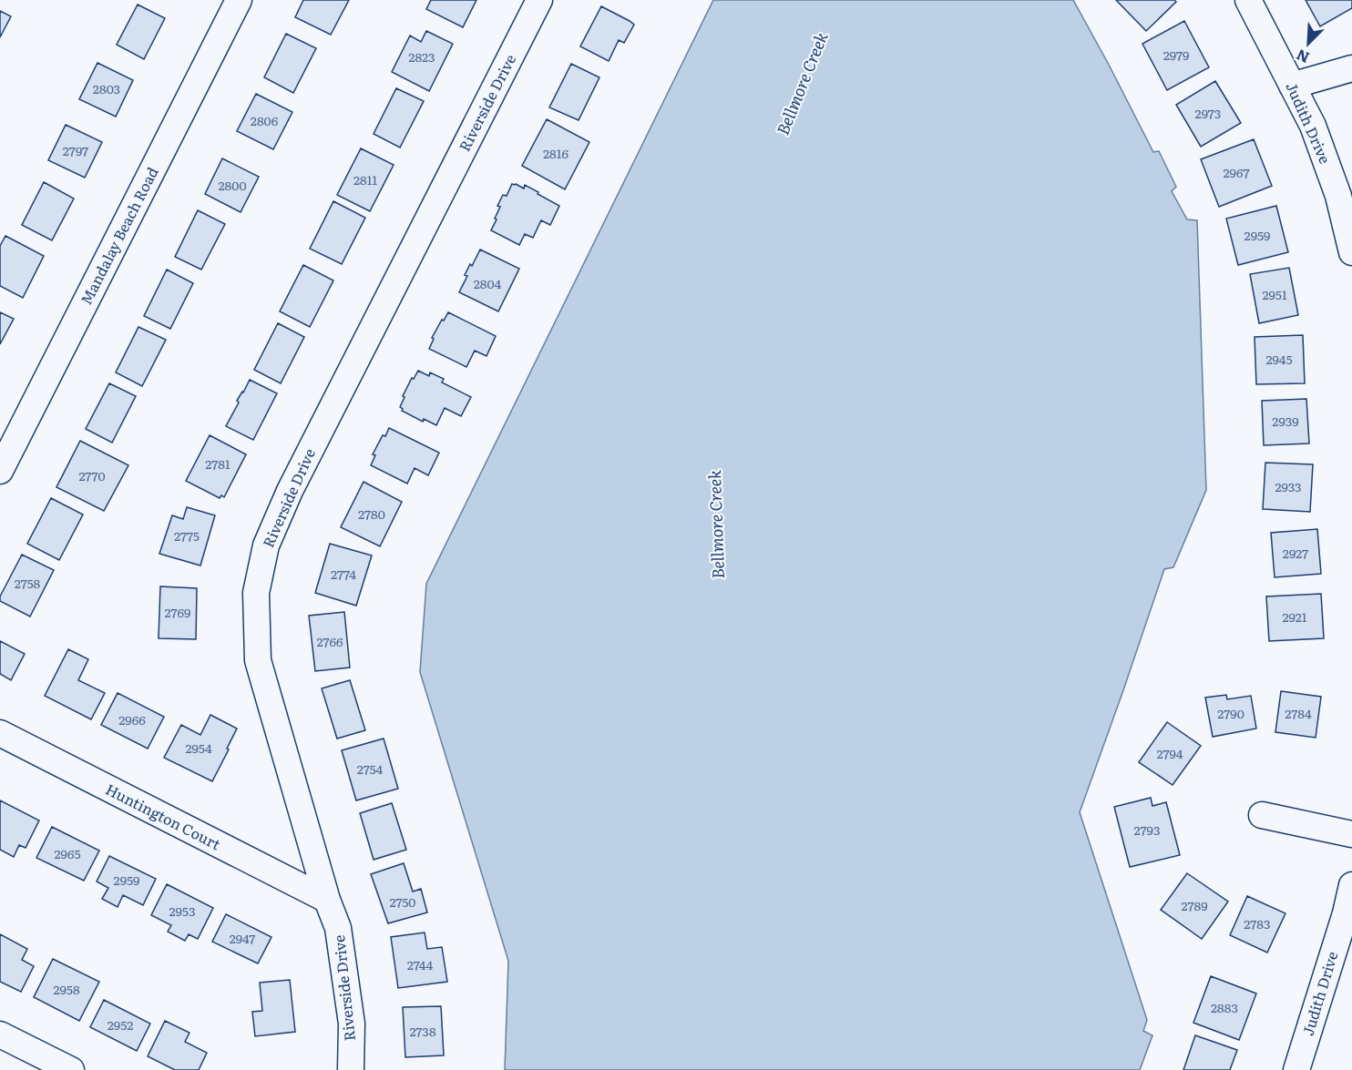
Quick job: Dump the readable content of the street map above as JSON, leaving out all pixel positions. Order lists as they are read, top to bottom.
{
  "streets": {
    "street": [
      "Riverside Drive",
      "Judith Drive",
      "Mandalay Beach Road",
      "Huntington Court"
    ]
  },
  "crossings": [
    ["Riverside Drive", "Huntington Court"]
  ],
  "water": ["Bellmore Creek"],
  "house_numbers": [
    "2979",
    "2823",
    "2803",
    "2973",
    "2806",
    "2797",
    "2816",
    "2967",
    "2811",
    "2800",
    "2959",
    "2804",
    "2951",
    "2945",
    "2939",
    "2781",
    "2770",
    "2933",
    "2780",
    "2775",
    "2927",
    "2774",
    "2758",
    "2769",
    "2921",
    "2766",
    "2790",
    "2784",
    "2966",
    "2954",
    "2794",
    "2754",
    "2793",
    "2965",
    "2959",
    "2750",
    "2789",
    "2953",
    "2783",
    "2947",
    "2744",
    "2958",
    "2883",
    "2952",
    "2738"
  ],
  "north": "bottom left"
}
